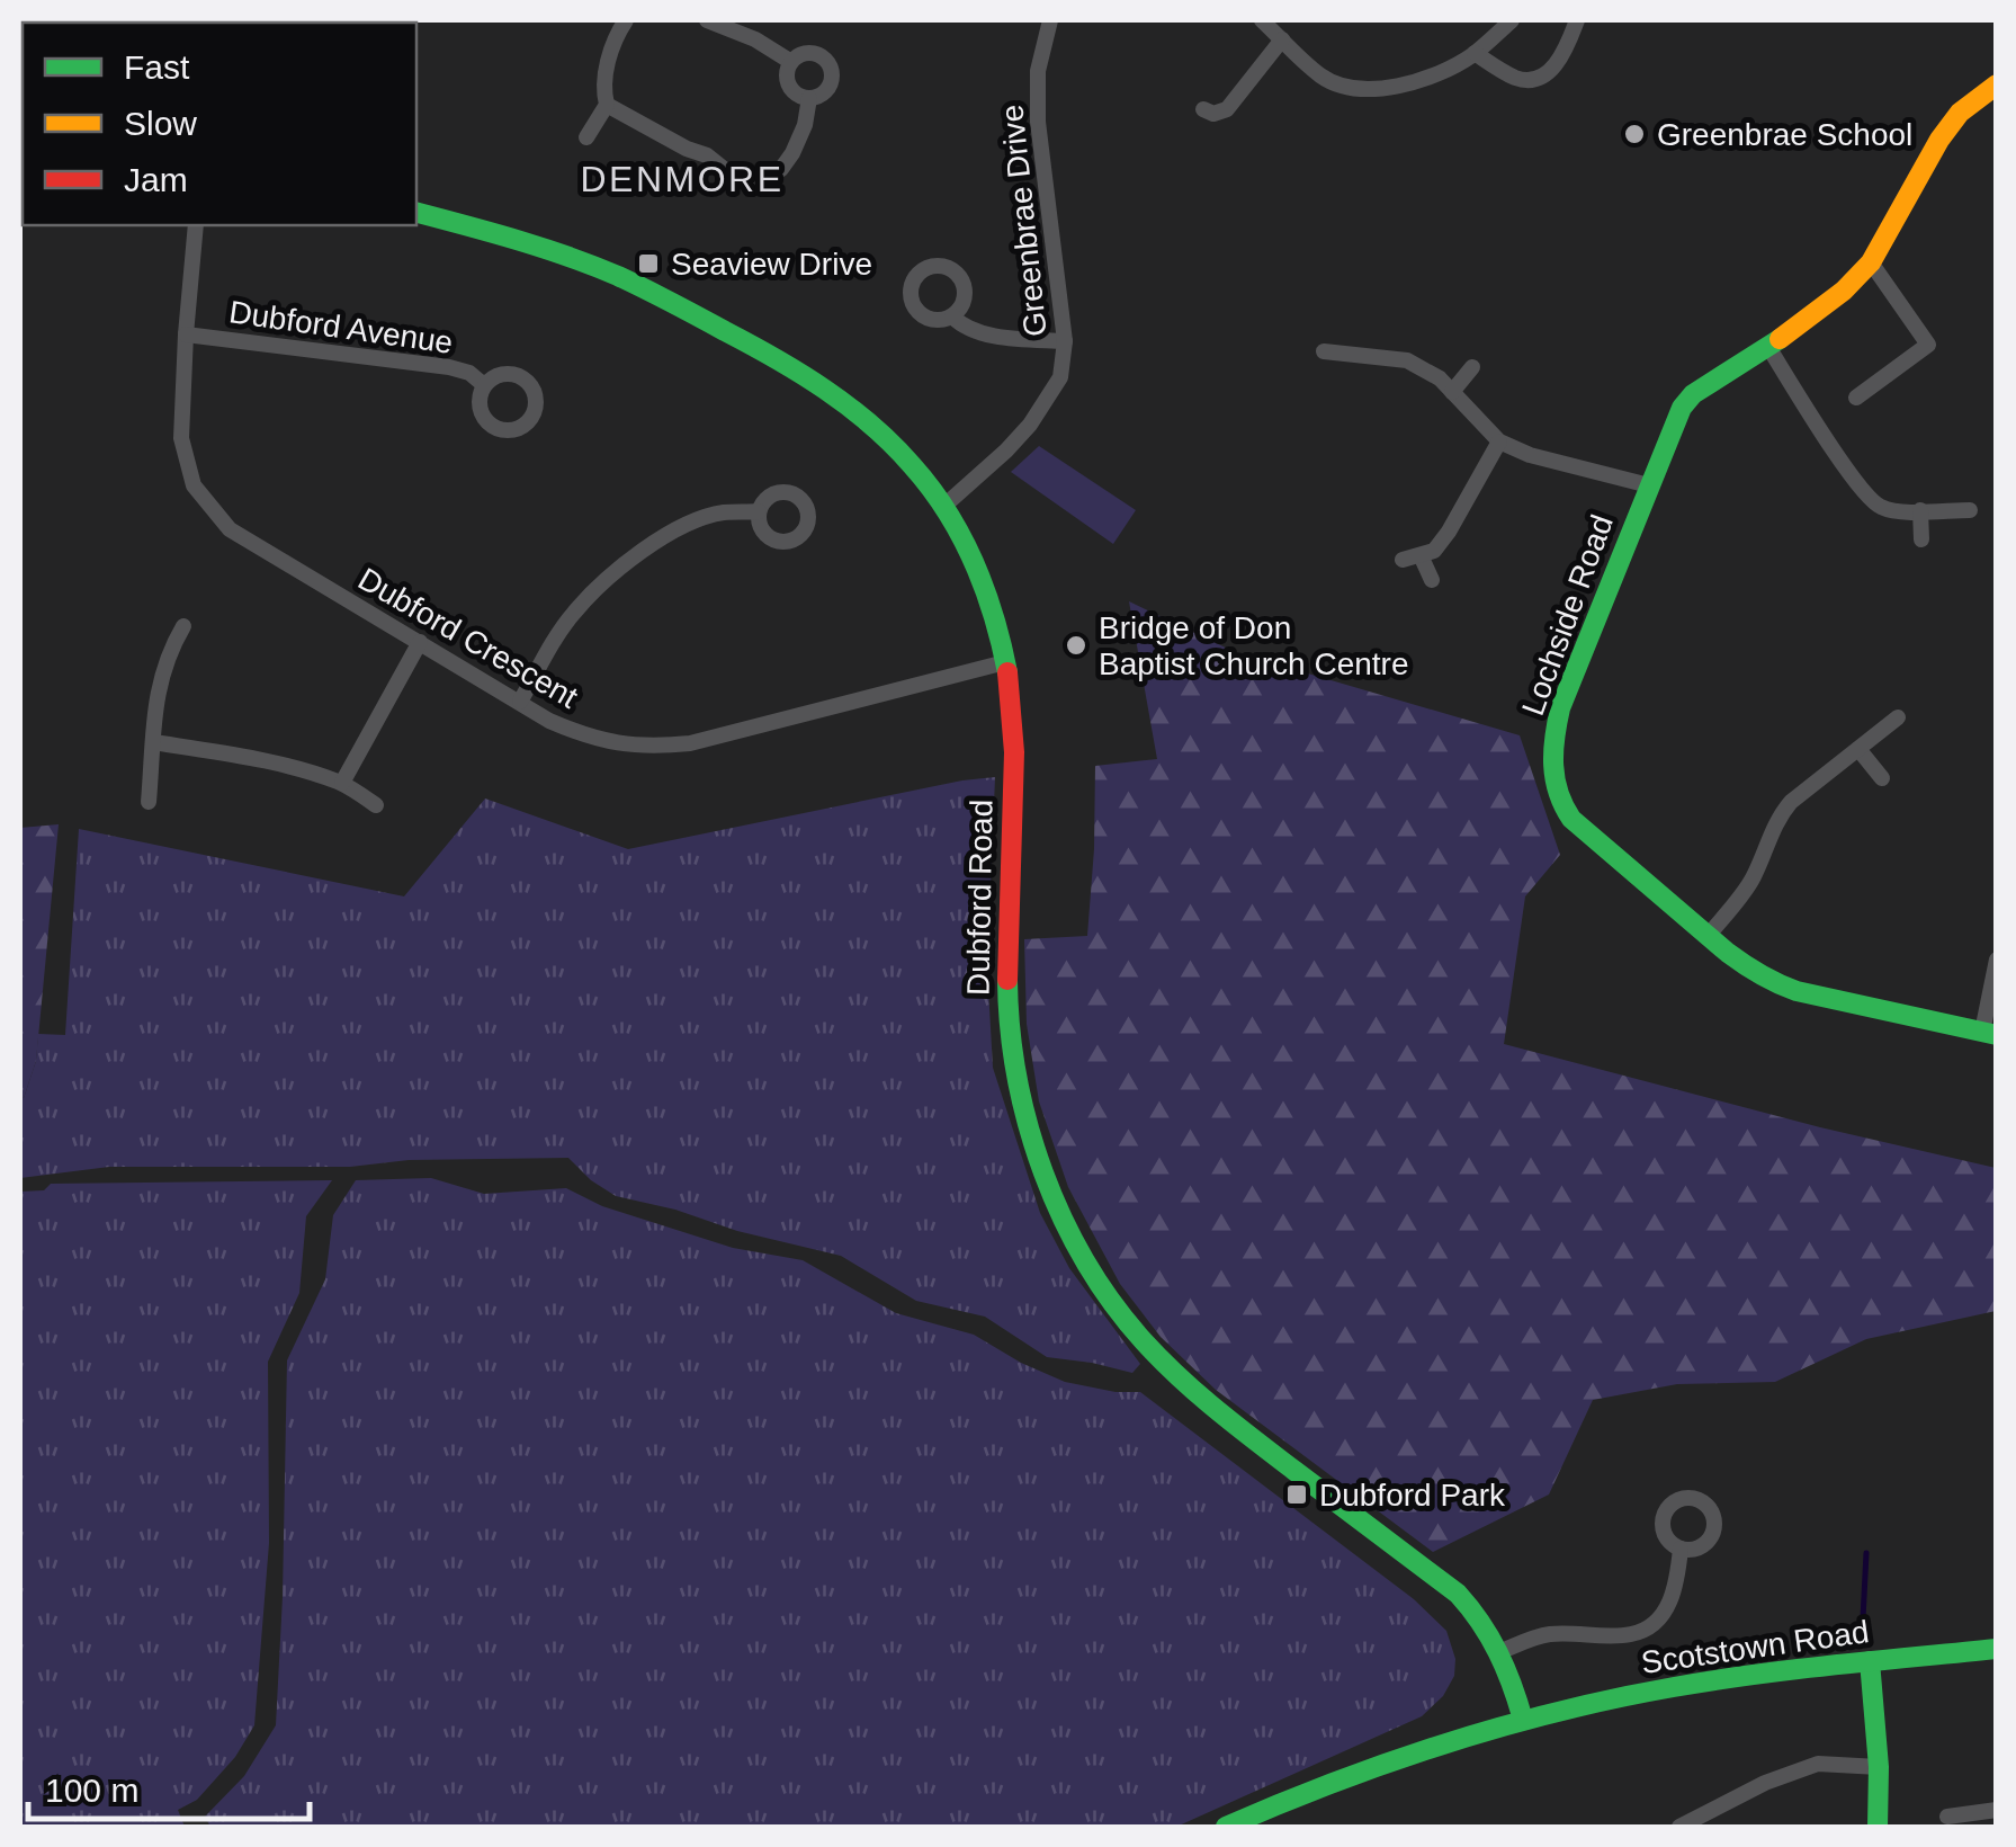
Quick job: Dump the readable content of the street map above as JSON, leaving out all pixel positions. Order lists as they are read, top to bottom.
{
  "streets": {
    "street": [
      "Greenbrae Drive",
      "Dubford Avenue",
      "Lochside Road",
      "Dubford Crescent",
      "Dubford Road",
      "Scotstown Road"
    ]
  },
  "crossings": [
    ["Greenbrae Drive", "Dubford Road"],
    ["Dubford Avenue", "Dubford Crescent"],
    ["Dubford Crescent", "Dubford Road"],
    ["Dubford Road", "Scotstown Road"]
  ],
  "districts": ["DENMORE"],
  "places": {
    "other": ["Greenbrae School", "Bridge of Don Baptist Church Centre"],
    "transit": ["Seaview Drive", "Dubford Park"]
  },
  "legend": ["Fast", "Slow", "Jam"],
  "scale_bar": "100 m"
}
